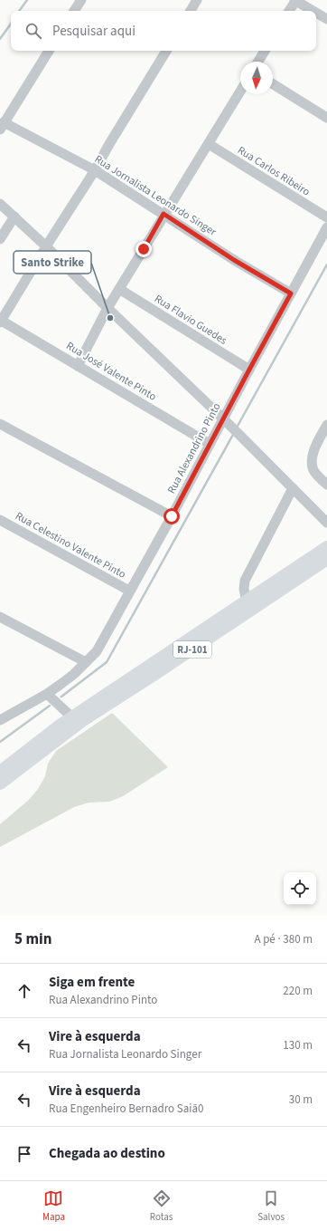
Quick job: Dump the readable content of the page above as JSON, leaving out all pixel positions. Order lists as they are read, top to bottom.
{
  "streets": {
    "main road": ["RJ-101"],
    "street": [
      "Rua Carlos Ribeiro",
      "Rua Jornalista Leonardo Singer",
      "Rua Flavio Guedes",
      "Rua José Valente Pinto",
      "Rua Alexandrino Pinto",
      "Rua Celestino Valente Pinto"
    ]
  },
  "crossings": [
    ["Rua Jornalista Leonardo Singer", "Rua Alexandrino Pinto"],
    ["Rua Flavio Guedes", "Rua Alexandrino Pinto"],
    ["Rua José Valente Pinto", "Rua Alexandrino Pinto"],
    ["Rua Alexandrino Pinto", "Rua Celestino Valente Pinto"]
  ],
  "places": ["Santo Strike"],
  "north": "bottom",
  "page": {
    "search": "Pesquisar aqui",
    "heading": ["5 min", "A pé · 380 m"],
    "list": [
      ["Siga em frente", "Rua Alexandrino Pinto", "220 m"],
      ["Vire à esquerda", "Rua Jornalista Leonardo Singer", "130 m"],
      ["Vire à esquerda", "Rua Engenheiro Bernadro Saiā0", "30 m"],
      "Chegada ao destino"
    ],
    "nav": ["Mapa", "Rotas", "Salvos"]
  }
}
